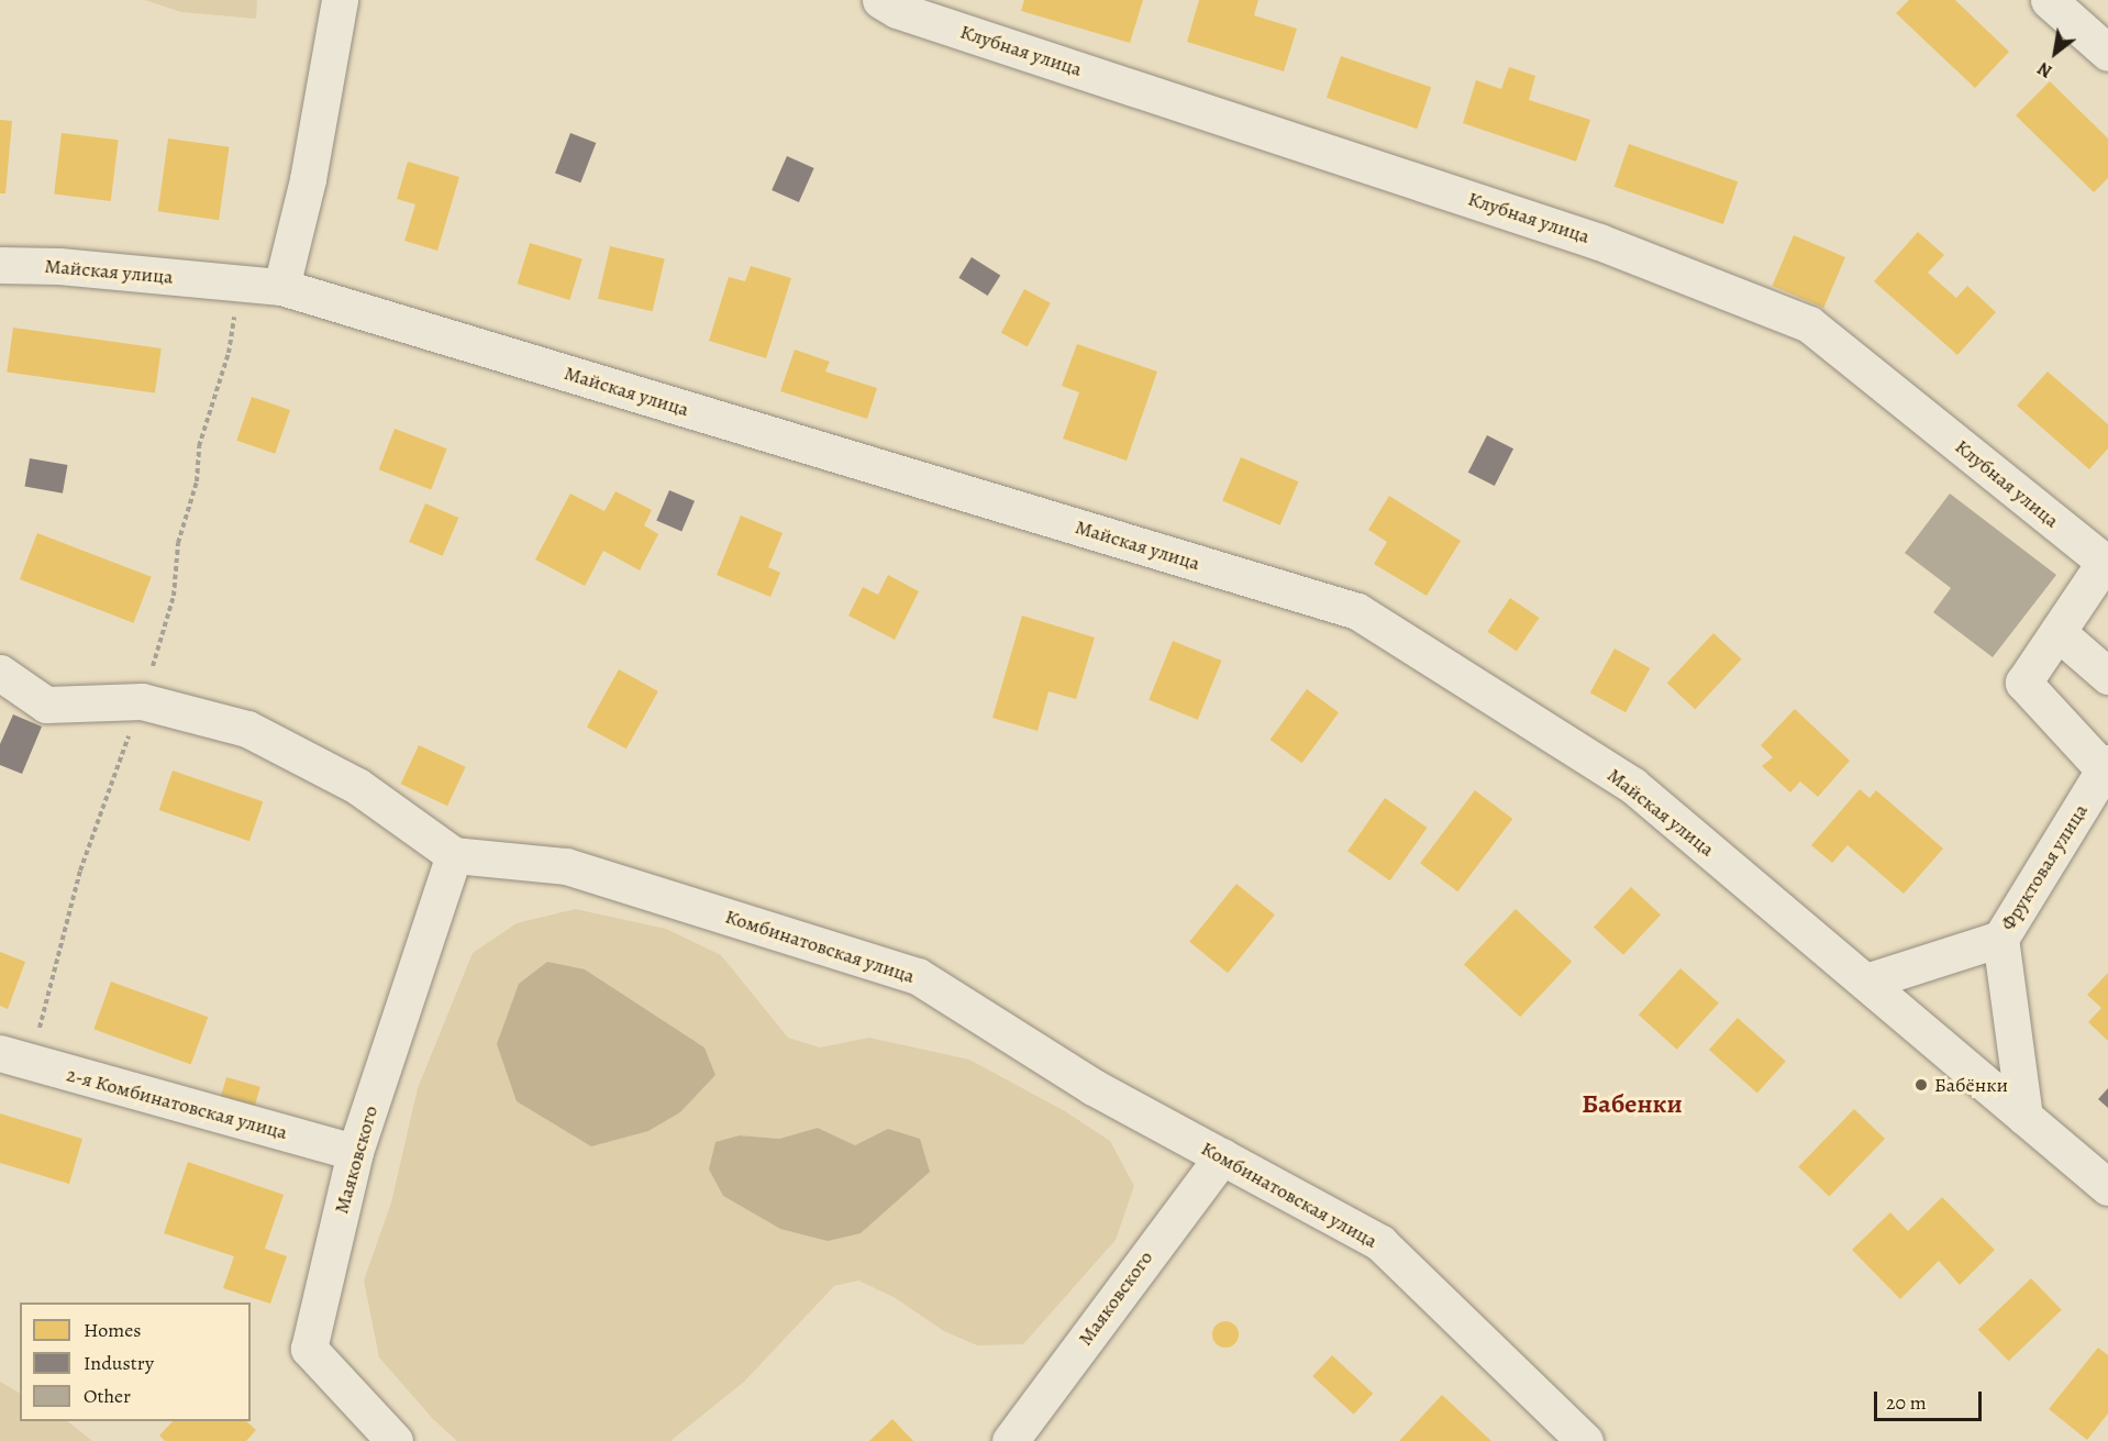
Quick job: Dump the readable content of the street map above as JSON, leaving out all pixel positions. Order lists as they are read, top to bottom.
{
  "streets": {
    "street": [
      "Клубная улица",
      "Майская улица",
      "Фруктовая улица",
      "Комбинатовская улица",
      "2-я Комбинатовская улица",
      "Маяковского"
    ]
  },
  "crossings": [
    ["Майская улица", "Фруктовая улица"],
    ["Комбинатовская улица", "Маяковского"],
    ["2-я Комбинатовская улица", "Маяковского"]
  ],
  "districts": ["Бабенки"],
  "places": ["Бабёнки"],
  "legend": ["Homes", "Industry", "Other"],
  "scale_bar": "20 m",
  "north": "bottom left"
}
